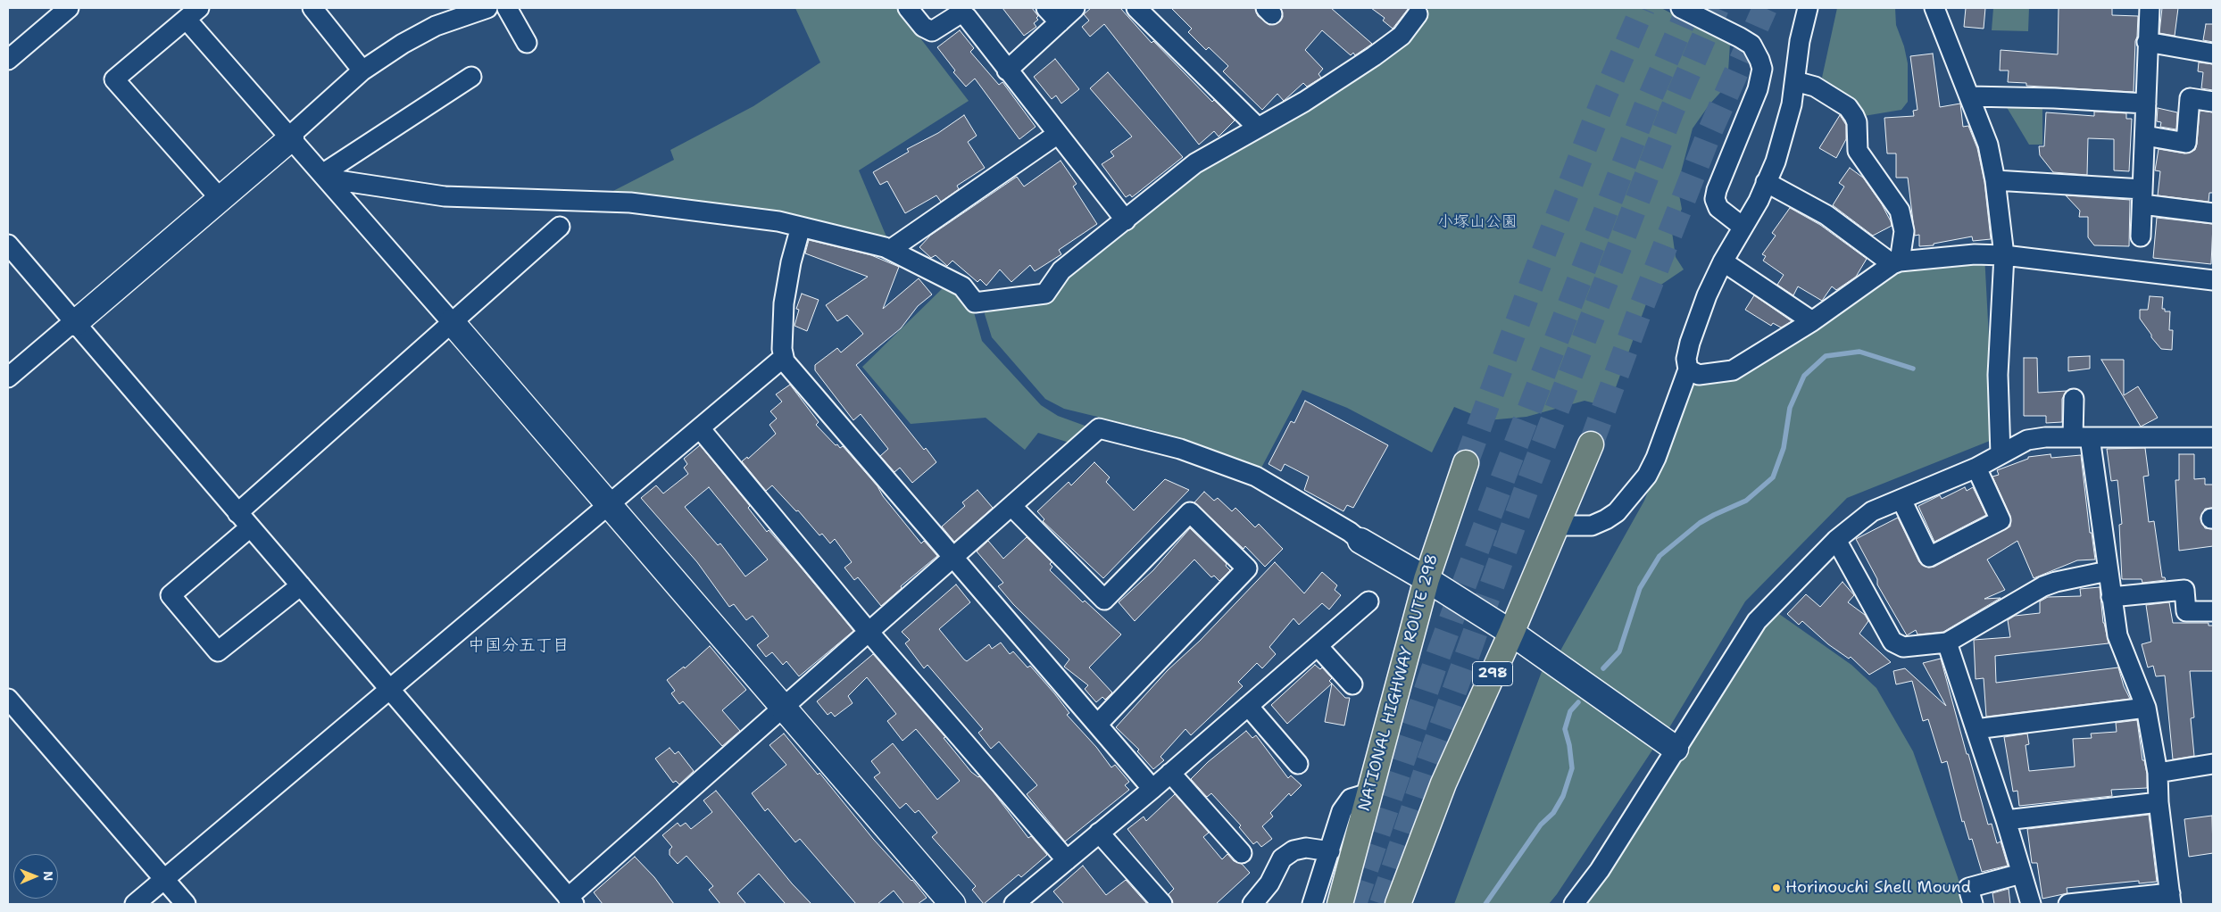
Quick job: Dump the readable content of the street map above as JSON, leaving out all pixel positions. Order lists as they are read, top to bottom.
{
  "streets": {
    "highway": ["298", "NATIONAL HIGHWAY ROUTE 298"]
  },
  "districts": ["中国分五丁目"],
  "parks": ["小塚山公園"],
  "places": ["Horinouchi Shell Mound"],
  "north": "right"
}
